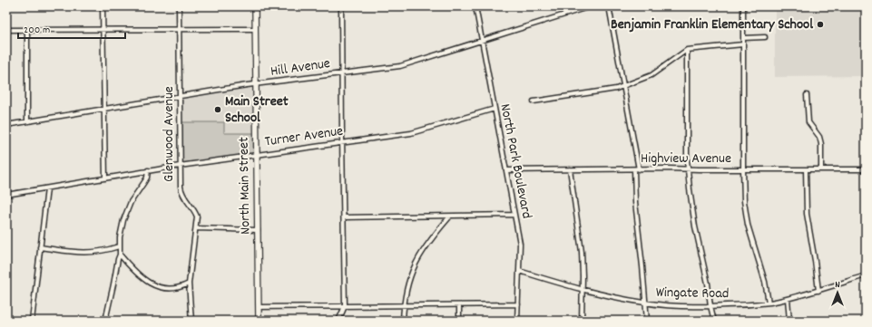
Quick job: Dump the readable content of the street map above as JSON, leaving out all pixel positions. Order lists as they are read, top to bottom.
{
  "streets": {
    "street": [
      "Hill Avenue",
      "Glenwood Avenue",
      "Turner Avenue",
      "Highview Avenue",
      "North Park Boulevard",
      "North Main Street",
      "Wingate Road"
    ]
  },
  "crossings": [
    ["Hill Avenue", "Glenwood Avenue"],
    ["Hill Avenue", "North Park Boulevard"],
    ["Hill Avenue", "North Main Street"],
    ["Glenwood Avenue", "Turner Avenue"],
    ["Turner Avenue", "North Park Boulevard"],
    ["Turner Avenue", "North Main Street"],
    ["Highview Avenue", "North Park Boulevard"],
    ["North Park Boulevard", "Wingate Road"]
  ],
  "places": ["Benjamin Franklin Elementary School", "Main Street School"],
  "scale_bar": "200 m",
  "north": "top"
}
